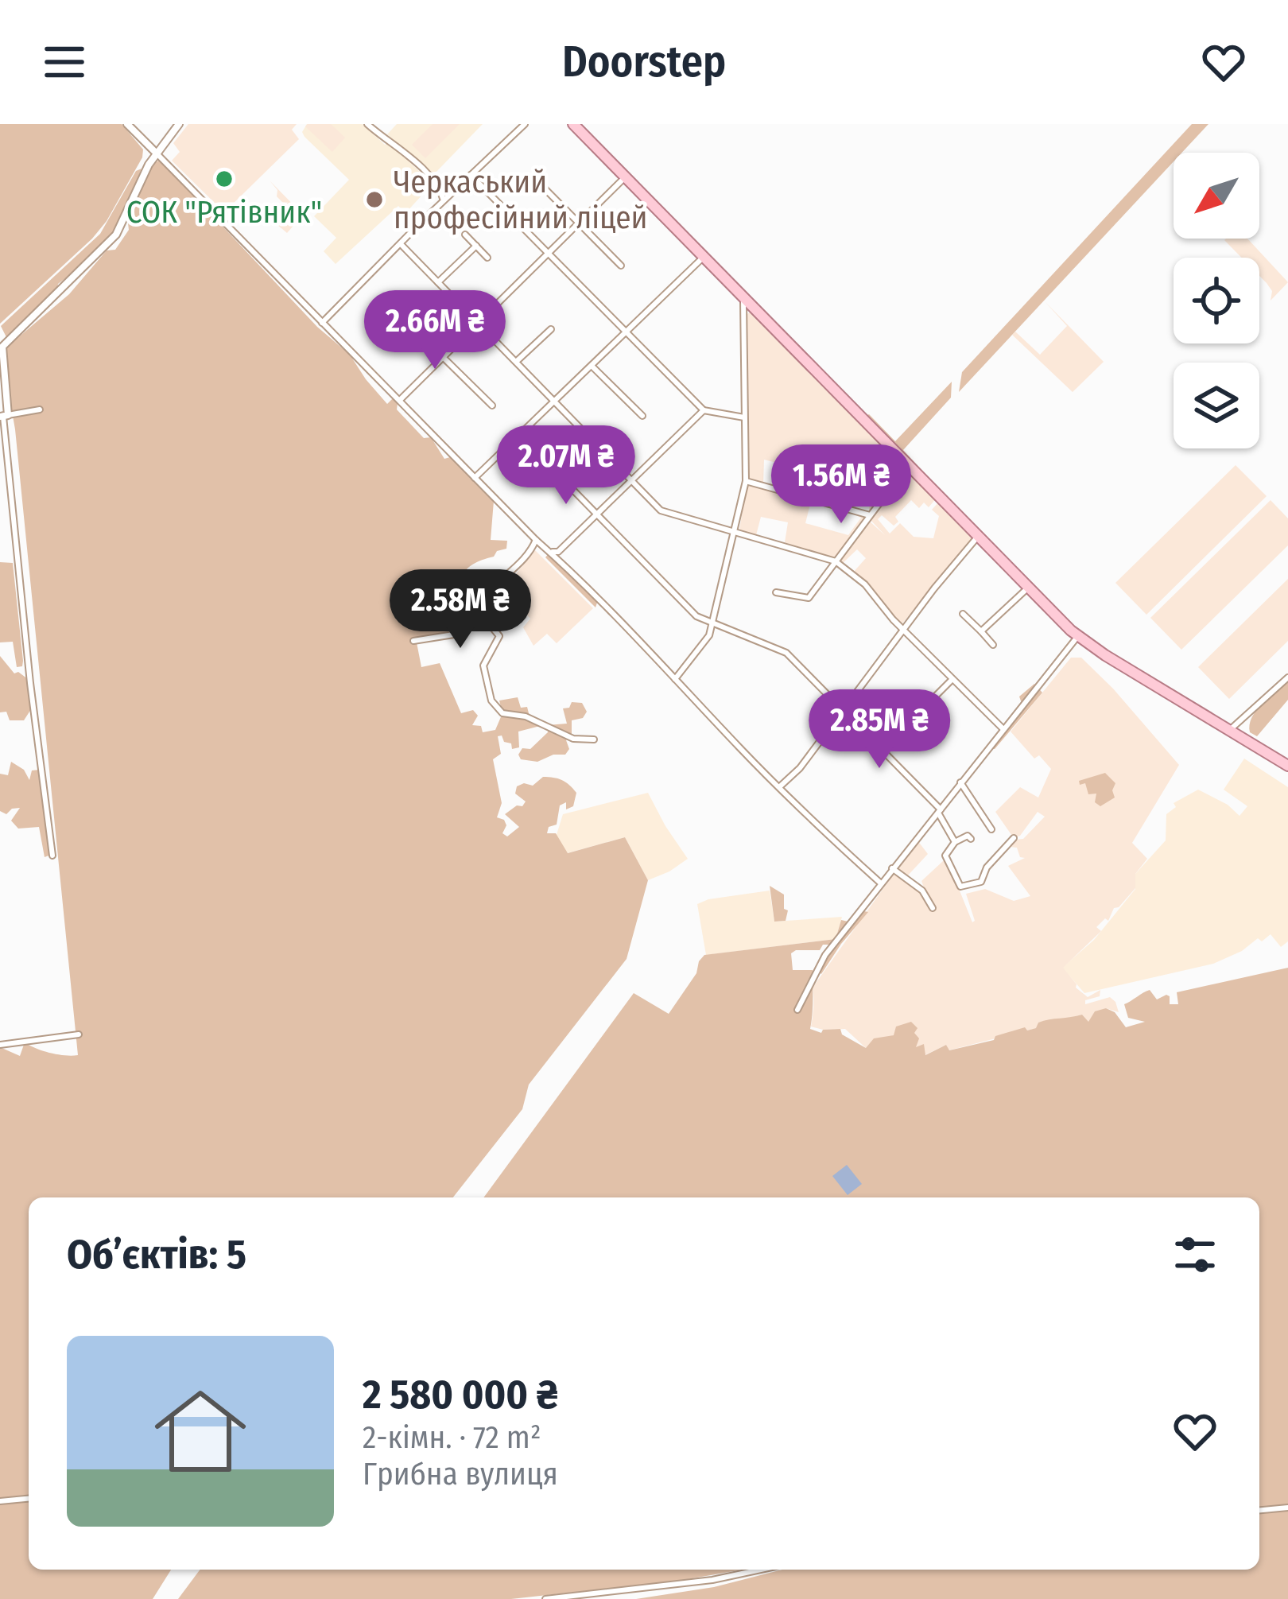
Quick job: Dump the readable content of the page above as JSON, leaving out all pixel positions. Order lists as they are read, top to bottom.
{
  "places": ["СОК \"Рятівник\"", "Черкаський професійний ліцей"],
  "north": "bottom left",
  "page": {
    "header": "Doorstep",
    "price": [
      "2.66M ₴",
      "2.07M ₴",
      "1.56M ₴",
      "2.58M ₴",
      "2.85M ₴"
    ],
    "heading": "Об’єктів: 5",
    "list": [
      {
        "name": "2 580 000 ₴",
        "note": "2-кімн. · 72 m² · Грибна вулиця"
      }
    ]
  }
}
